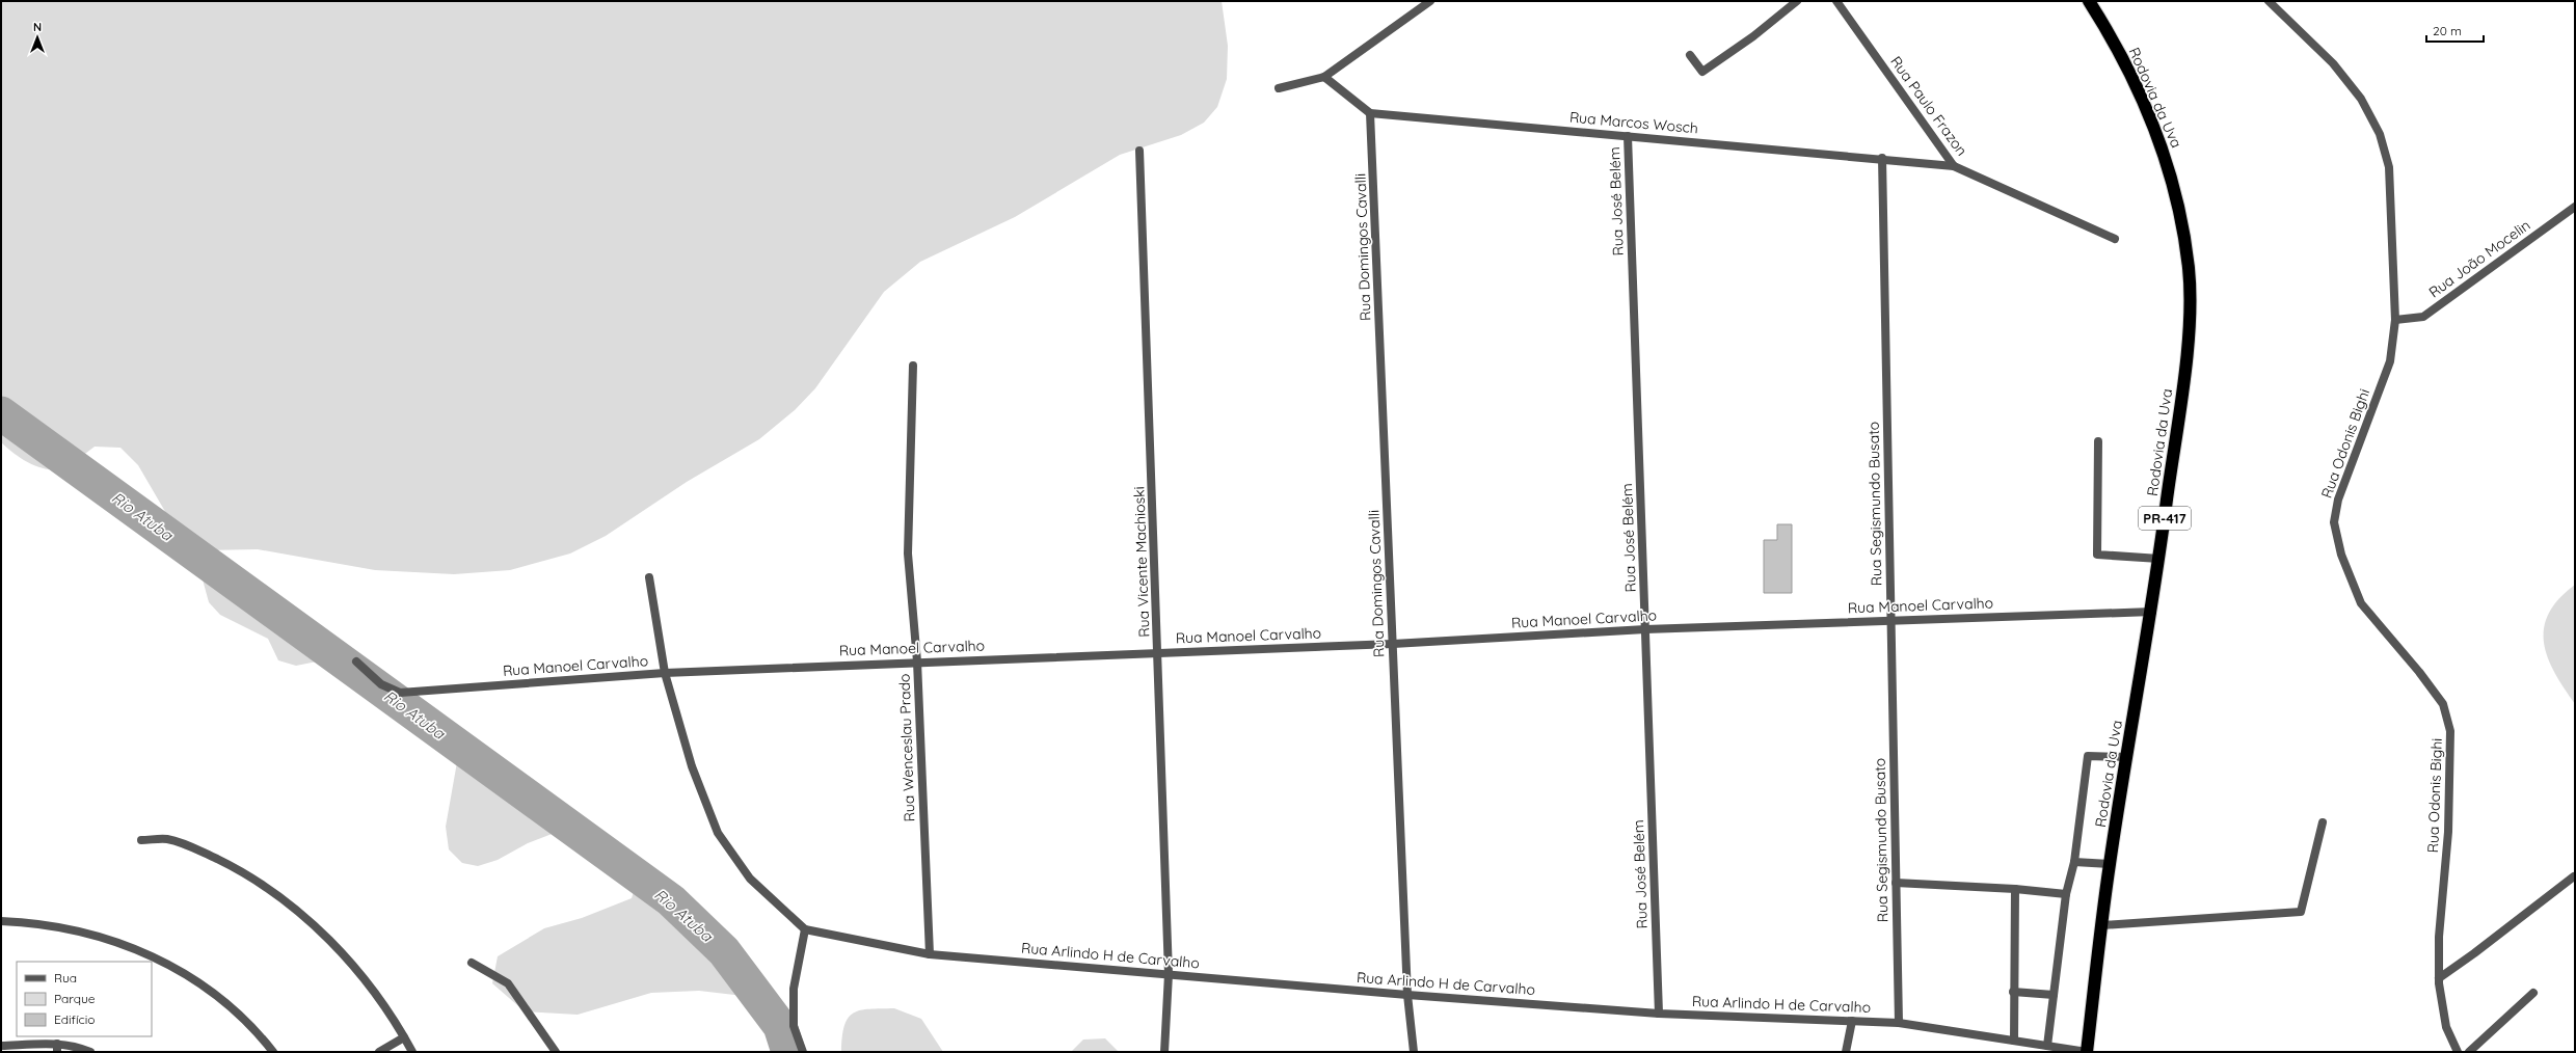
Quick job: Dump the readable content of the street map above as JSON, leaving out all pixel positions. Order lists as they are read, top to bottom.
{
  "streets": {
    "highway": ["Rodovia da Uva", "PR-417"],
    "street": [
      "Rua Paulo Frazon",
      "Rua Marcos Wosch",
      "Rua José Belém",
      "Rua Domingos Cavalli",
      "Rua João Mocelin",
      "Rua Odonis Bighi",
      "Rua Segismundo Busato",
      "Rua Vicente Machioski",
      "Rua Manoel Carvalho",
      "Rua Wenceslau Prado",
      "Rua Arlindo H de Carvalho"
    ]
  },
  "crossings": [
    ["Rodovia da Uva", "Rua Manoel Carvalho"],
    ["Rodovia da Uva", "Rua Arlindo H de Carvalho"],
    ["Rua Paulo Frazon", "Rua Marcos Wosch"],
    ["Rua Marcos Wosch", "Rua José Belém"],
    ["Rua Marcos Wosch", "Rua Domingos Cavalli"],
    ["Rua Marcos Wosch", "Rua Segismundo Busato"],
    ["Rua José Belém", "Rua Manoel Carvalho"],
    ["Rua José Belém", "Rua Arlindo H de Carvalho"],
    ["Rua Domingos Cavalli", "Rua Manoel Carvalho"],
    ["Rua Domingos Cavalli", "Rua Arlindo H de Carvalho"],
    ["Rua João Mocelin", "Rua Odonis Bighi"],
    ["Rua Segismundo Busato", "Rua Manoel Carvalho"],
    ["Rua Segismundo Busato", "Rua Arlindo H de Carvalho"],
    ["Rua Vicente Machioski", "Rua Manoel Carvalho"],
    ["Rua Vicente Machioski", "Rua Arlindo H de Carvalho"],
    ["Rua Manoel Carvalho", "Rua Wenceslau Prado"],
    ["Rua Wenceslau Prado", "Rua Arlindo H de Carvalho"]
  ],
  "water": ["Rio Atuba"],
  "legend": ["Rua", "Parque", "Edifício"],
  "scale_bar": "20 m",
  "north": "top"
}
